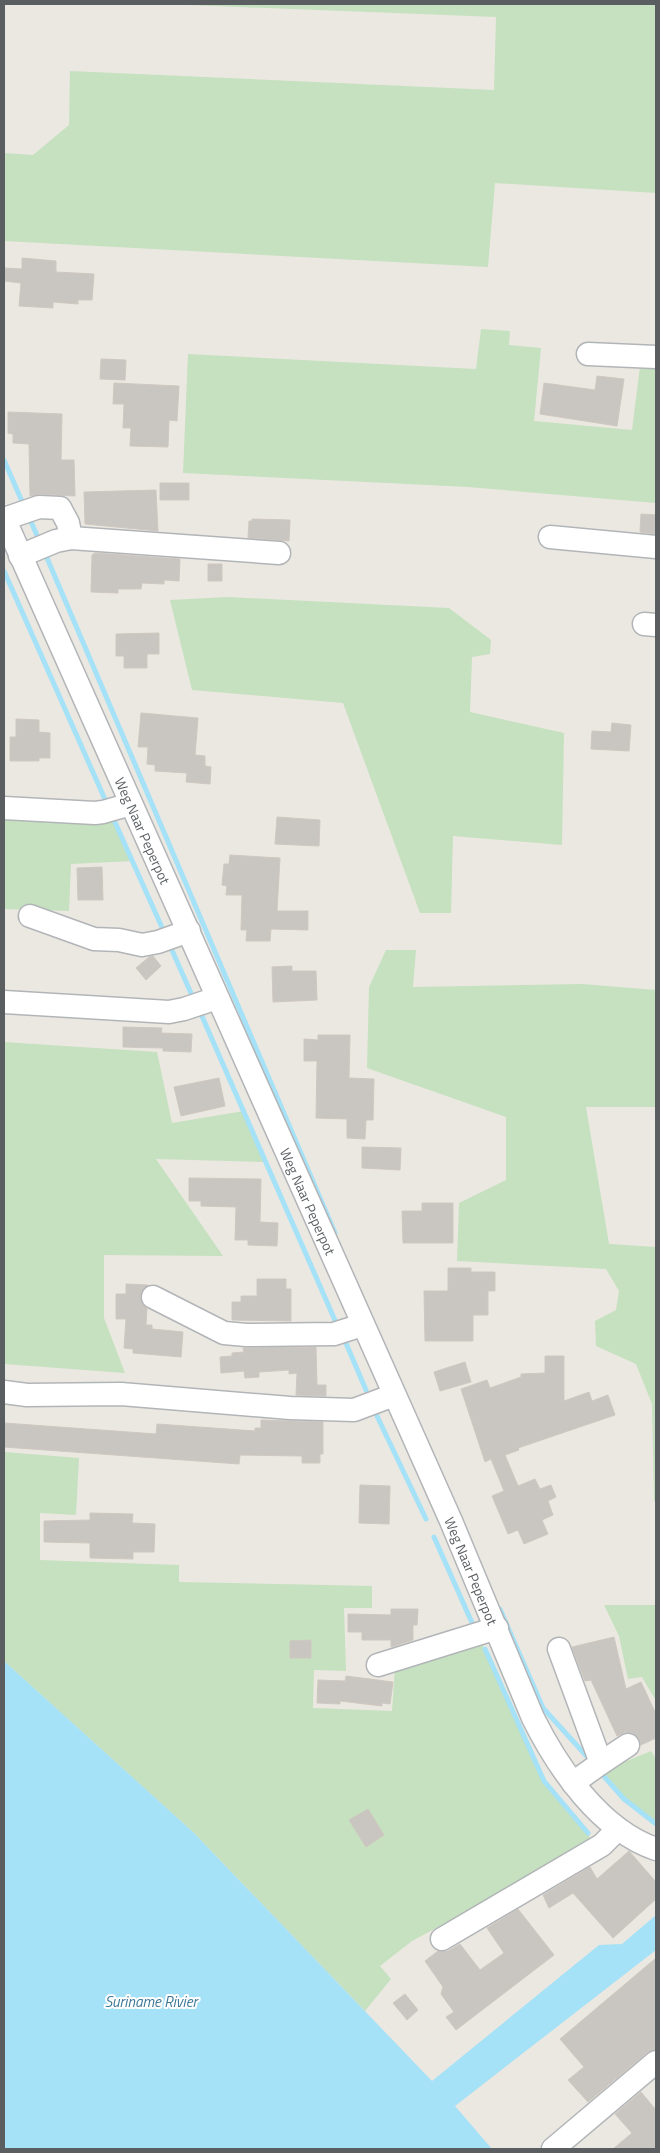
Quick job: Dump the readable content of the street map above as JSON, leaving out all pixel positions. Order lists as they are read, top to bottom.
{
  "streets": {
    "street": ["Weg Naar Peperpot"]
  },
  "water": ["Suriname Rivier"]
}
